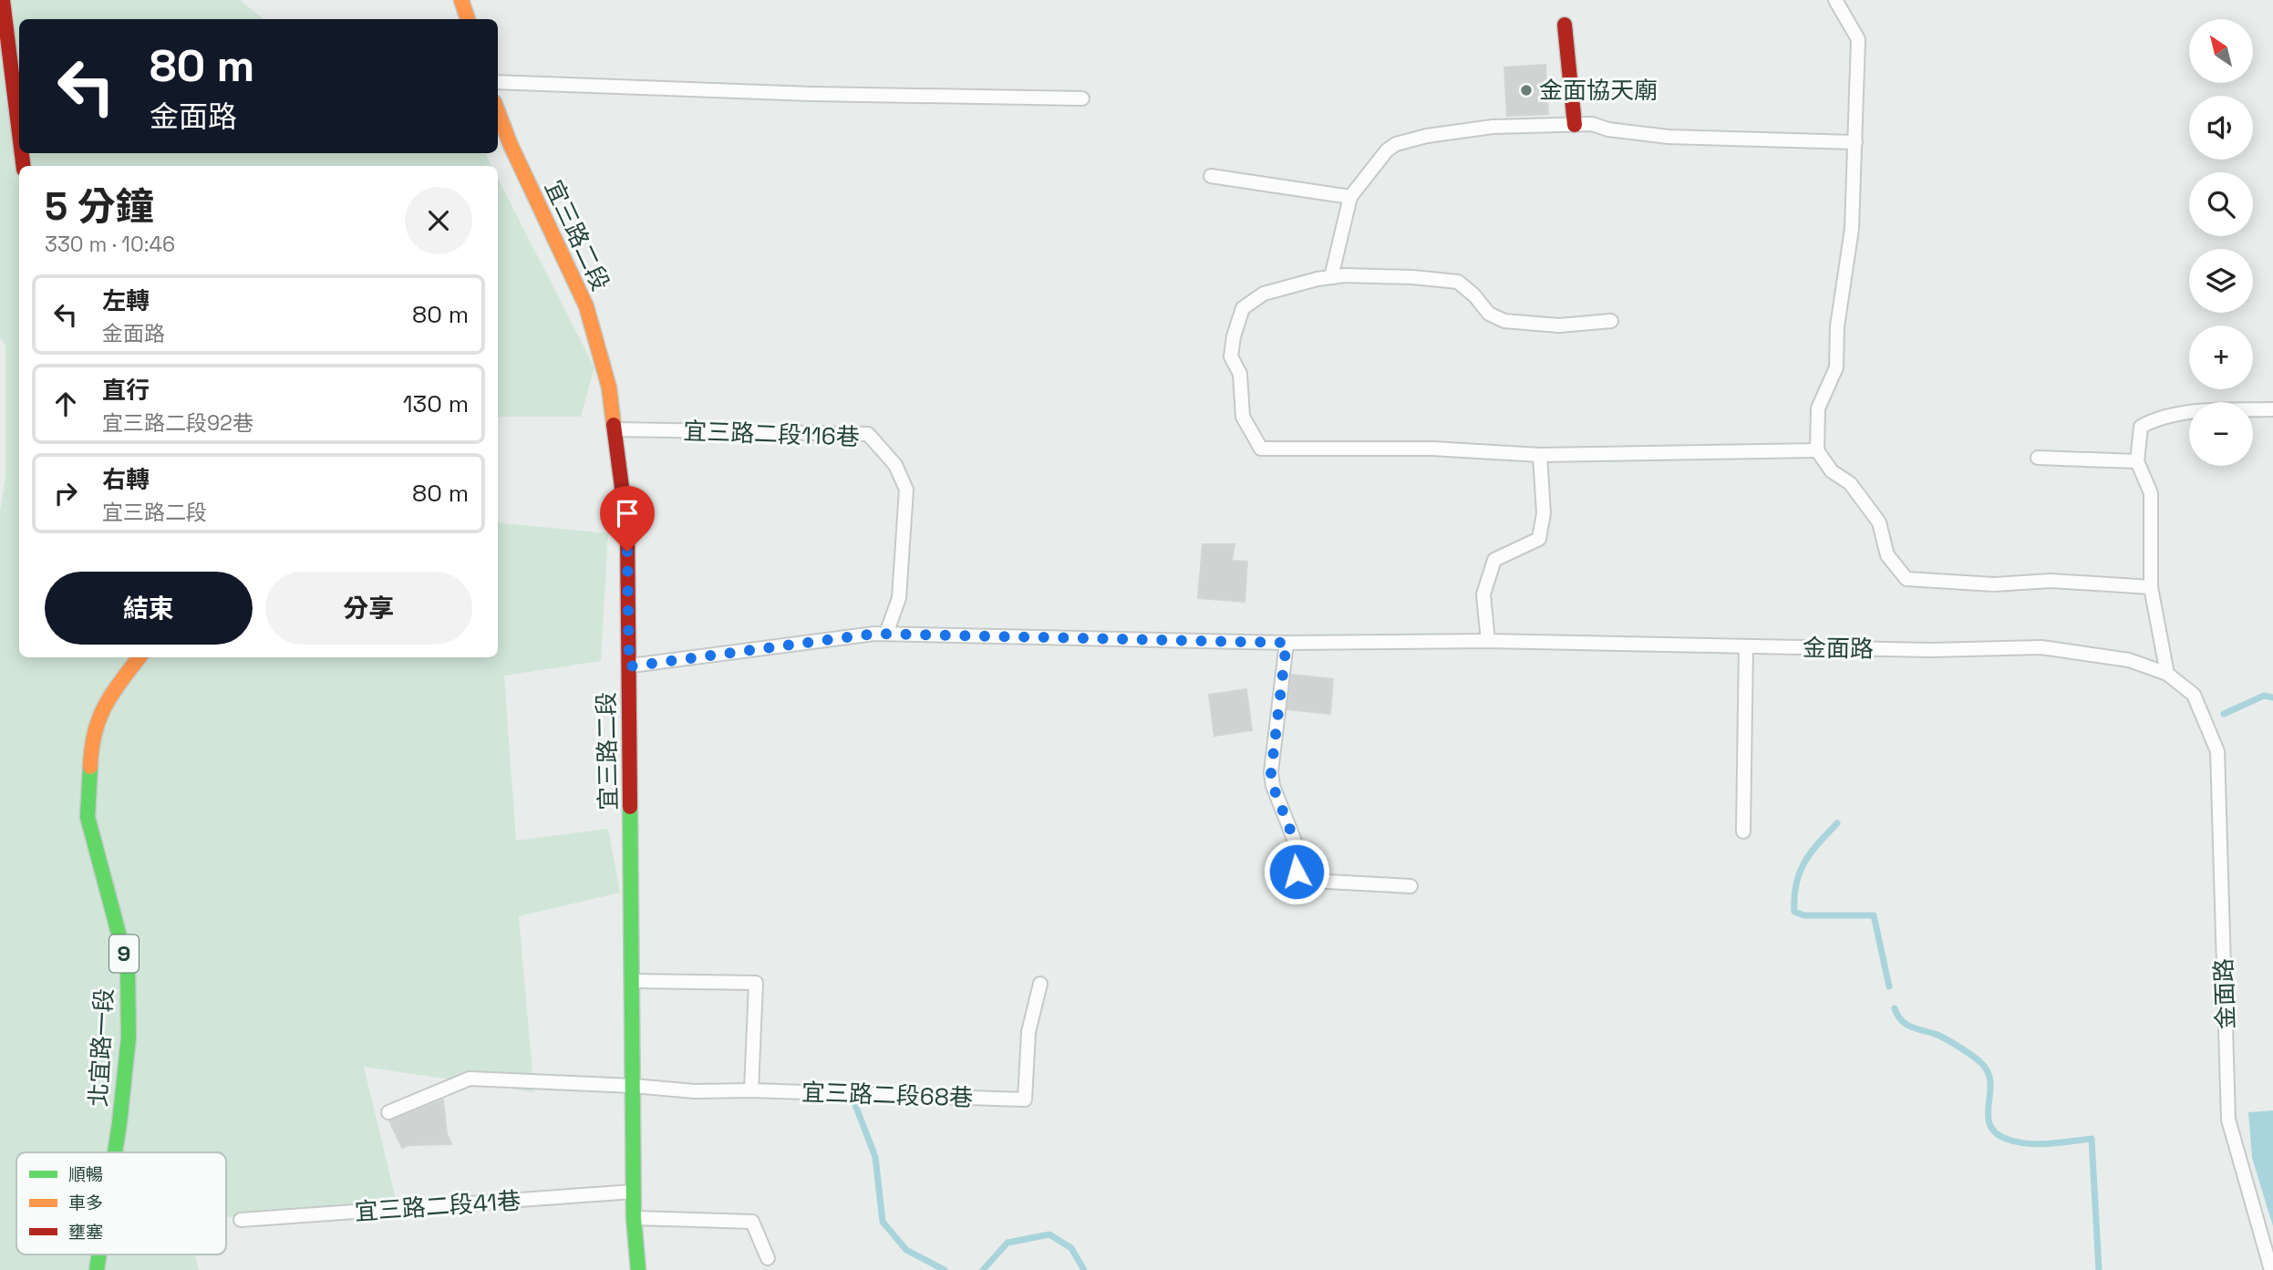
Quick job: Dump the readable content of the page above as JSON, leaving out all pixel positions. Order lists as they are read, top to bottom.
{
  "streets": {
    "street": ["宜三路二段", "9", "北宜路一段"],
    "lane": [
      "宜三路二段116巷",
      "金面路",
      "宜三路二段68巷",
      "宜三路二段41巷"
    ]
  },
  "crossings": [
    ["宜三路二段", "宜三路二段116巷"],
    ["宜三路二段", "金面路"],
    ["宜三路二段", "宜三路二段68巷"],
    ["宜三路二段", "宜三路二段41巷"],
    ["宜三路二段116巷", "金面路"]
  ],
  "places": ["金面協天廟"],
  "legend": ["順暢", "車多", "壅塞"],
  "north": "top left",
  "page": {
    "map_buttons": ["+", "−"],
    "turn": ["80 m", "金面路"],
    "heading": ["5 分鐘", "330 m · 10:46"],
    "list": [
      {
        "name": "左轉",
        "note": "金面路",
        "value": "80 m"
      },
      {
        "name": "直行",
        "note": "宜三路二段92巷",
        "value": "130 m"
      },
      {
        "name": "右轉",
        "note": "宜三路二段",
        "value": "80 m"
      }
    ],
    "buttons": ["結束", "分享"]
  }
}
